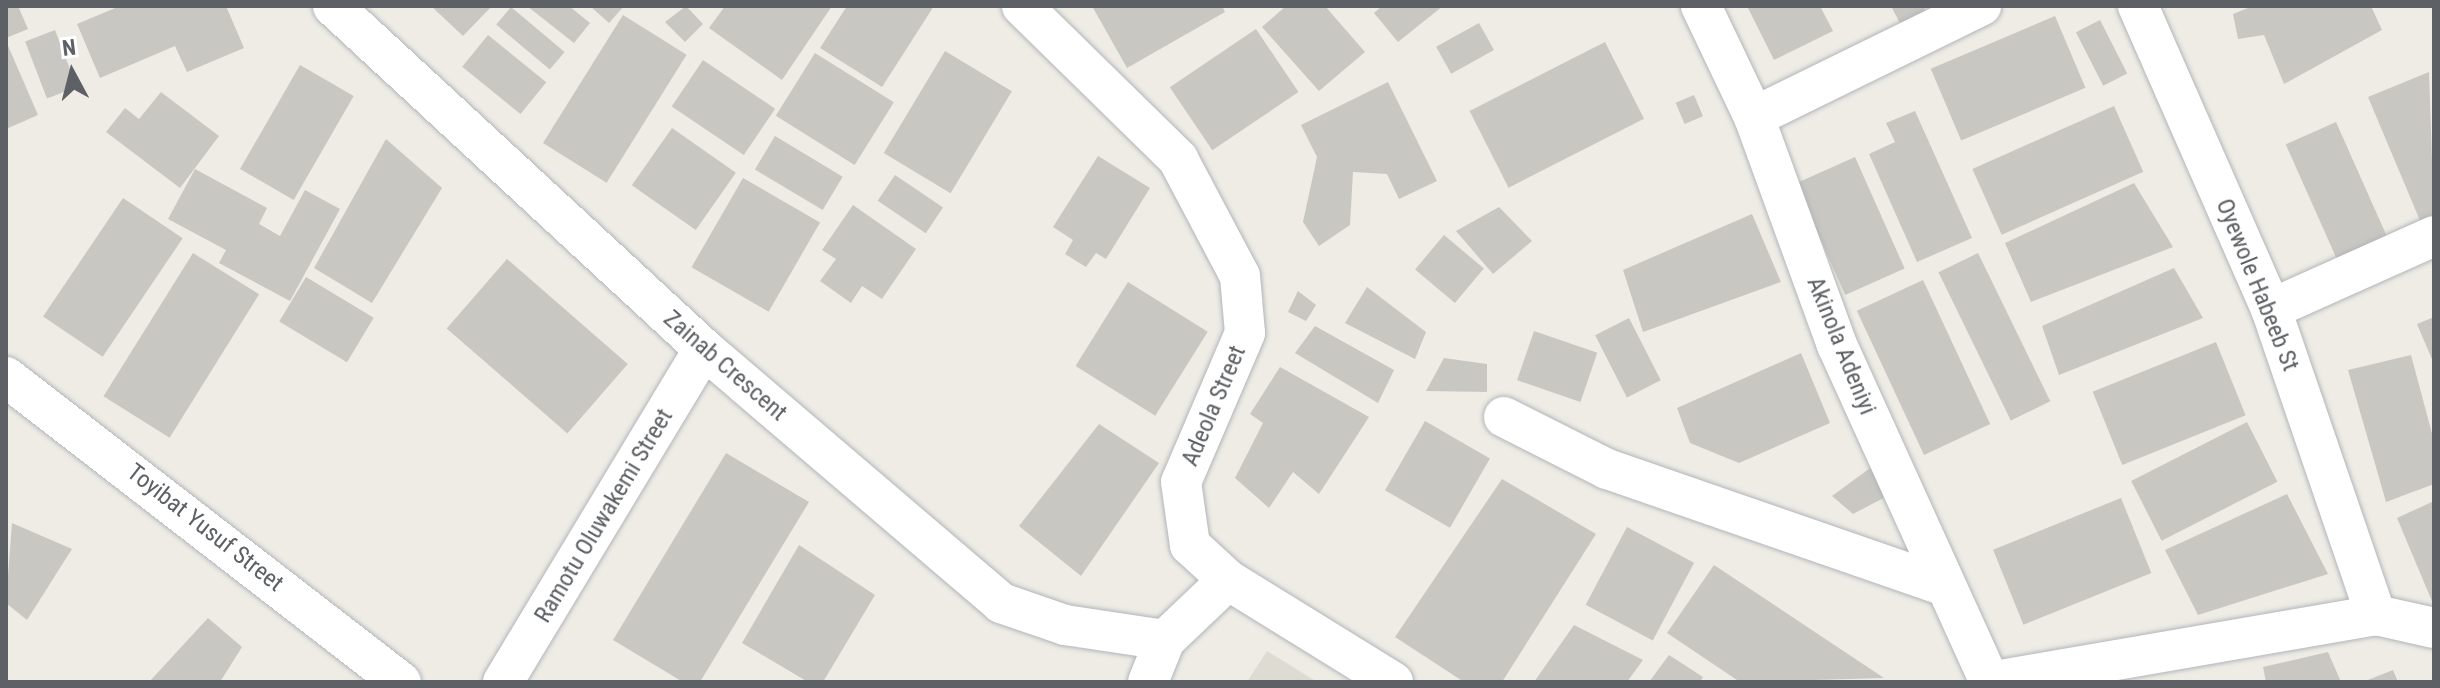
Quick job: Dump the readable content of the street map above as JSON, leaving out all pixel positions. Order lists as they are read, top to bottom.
{
  "streets": {
    "street": [
      "Oyewole Habeeb St",
      "Akinola Adeniyi",
      "Zainab Crescent",
      "Adeola Street",
      "Ramotu Oluwakemi Street",
      "Toyibat Yusuf Street"
    ]
  },
  "crossings": [
    ["Zainab Crescent", "Ramotu Oluwakemi Street"]
  ],
  "north": "top"
}
